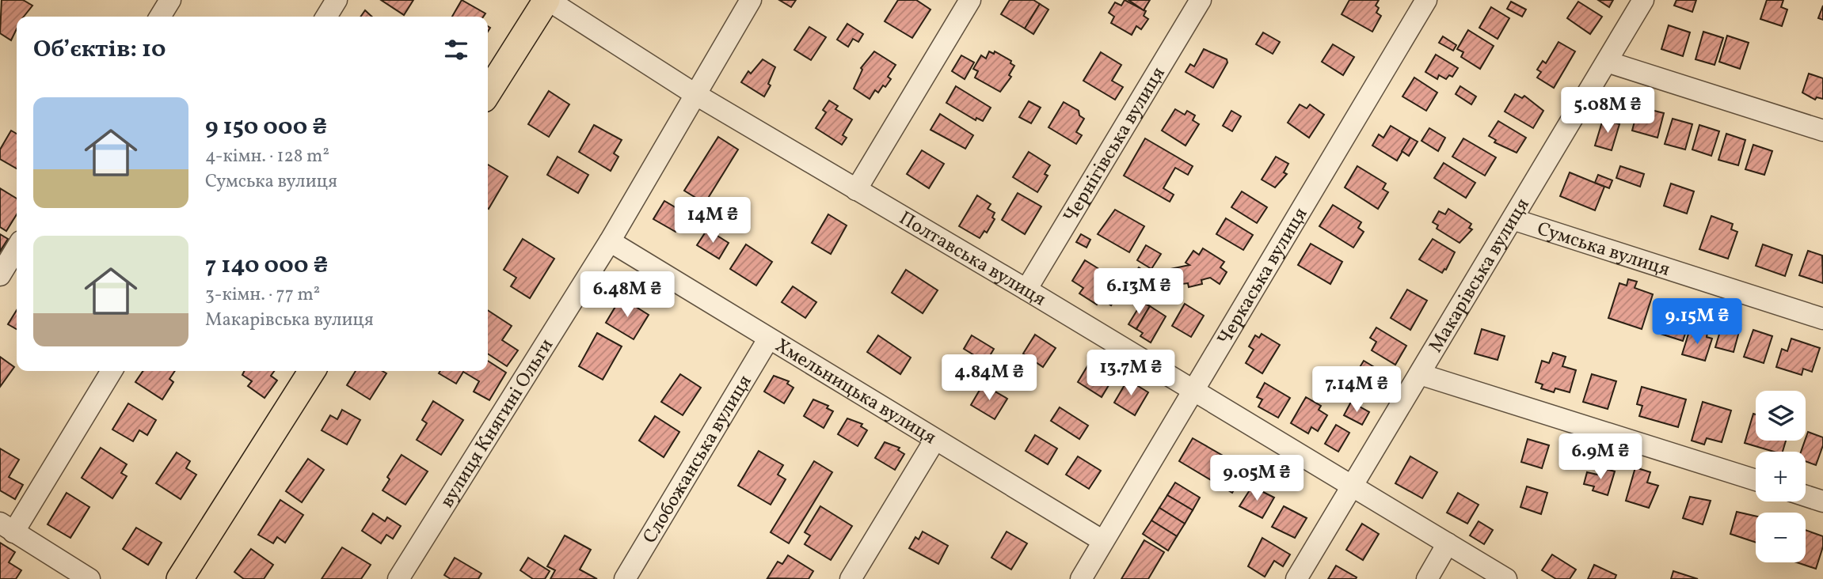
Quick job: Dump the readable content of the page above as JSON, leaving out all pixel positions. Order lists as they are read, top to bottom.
{
  "streets": {
    "street": [
      "Чернігівська вулиця",
      "Сумська вулиця",
      "Полтавська вулиця",
      "Черкаська вулиця",
      "Макарівська вулиця",
      "Хмельницька вулиця",
      "вулиця Княгині Ольги",
      "Слобожанська вулиця"
    ]
  },
  "crossings": [
    ["Чернігівська вулиця", "Полтавська вулиця"],
    ["Сумська вулиця", "Макарівська вулиця"],
    ["Полтавська вулиця", "Черкаська вулиця"],
    ["Полтавська вулиця", "Макарівська вулиця"],
    ["Полтавська вулиця", "вулиця Княгині Ольги"],
    ["Черкаська вулиця", "Хмельницька вулиця"],
    ["Хмельницька вулиця", "вулиця Княгині Ольги"],
    ["Хмельницька вулиця", "Слобожанська вулиця"]
  ],
  "page": {
    "heading": "Об’єктів: 10",
    "list": [
      {
        "name": "9 150 000 ₴",
        "note": "4-кімн. · 128 m² · Сумська вулиця"
      },
      {
        "name": "7 140 000 ₴",
        "note": "3-кімн. · 77 m² · Макарівська вулиця"
      }
    ],
    "price": [
      "5.08M ₴",
      "14M ₴",
      "6.13M ₴",
      "6.48M ₴",
      "9.15M ₴",
      "13.7M ₴",
      "4.84M ₴",
      "7.14M ₴",
      "6.9M ₴",
      "9.05M ₴"
    ],
    "map_buttons": ["+", "−"]
  }
}
